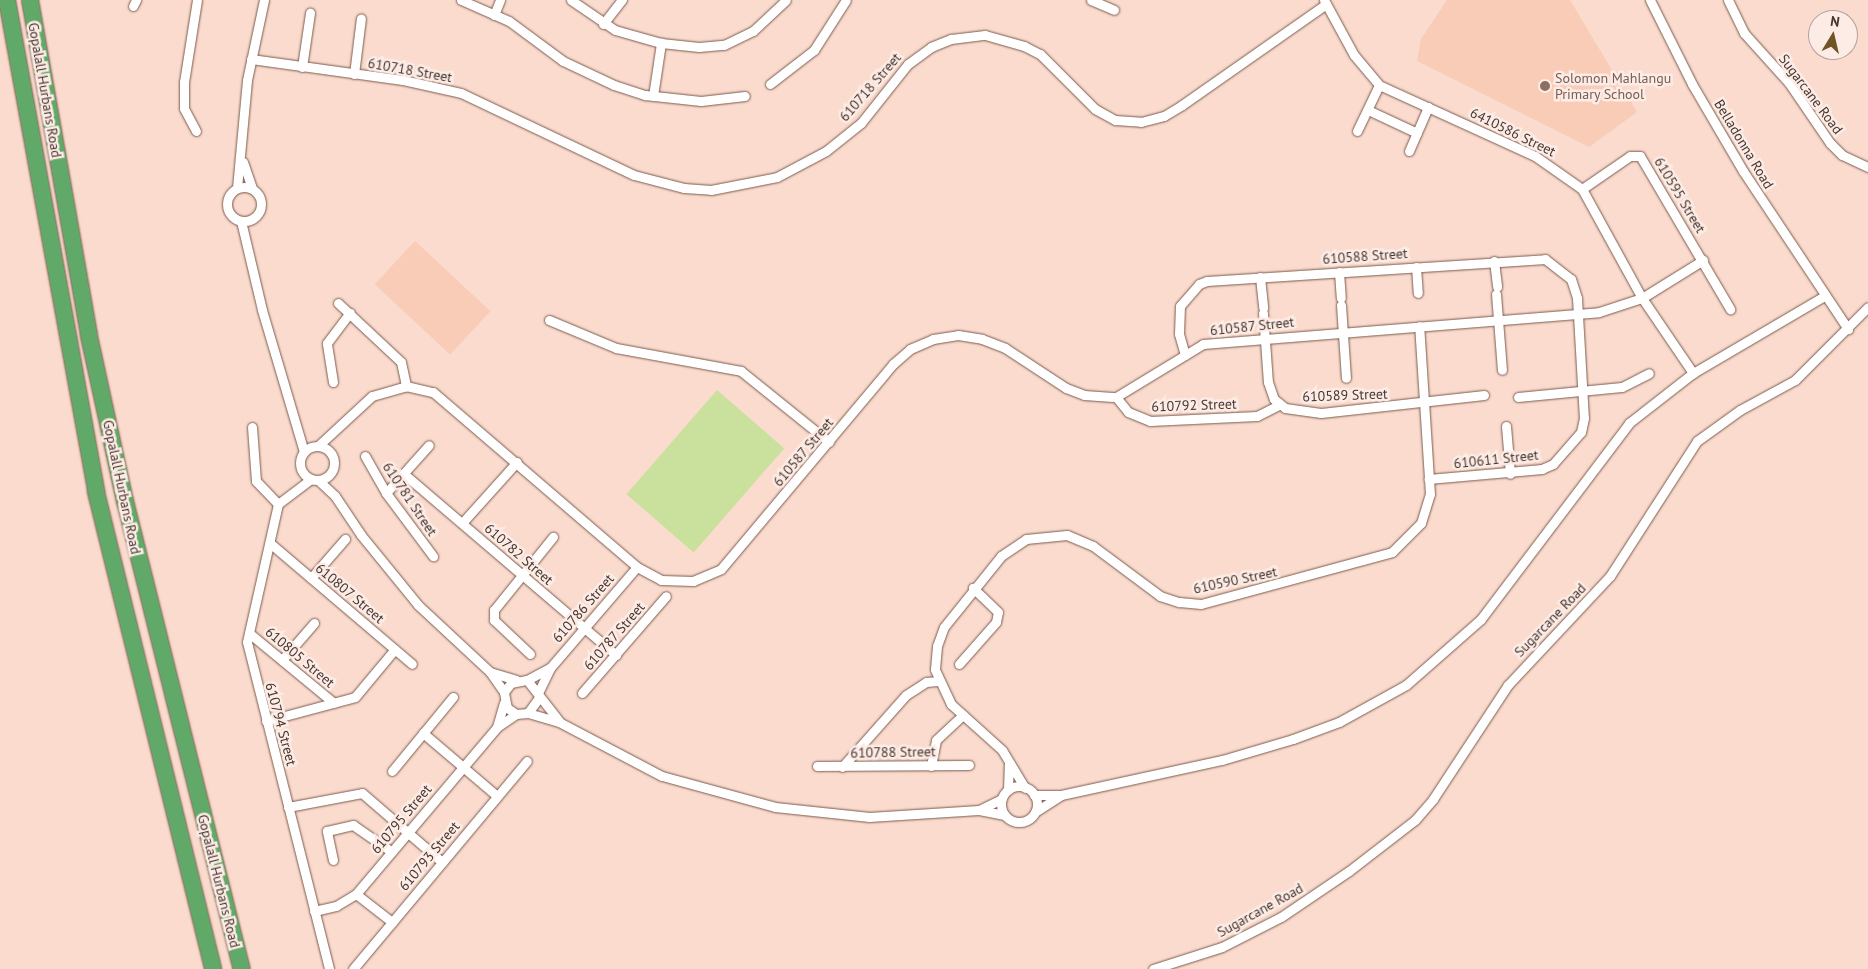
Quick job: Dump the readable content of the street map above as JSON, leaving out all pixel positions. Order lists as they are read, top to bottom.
{
  "streets": {
    "highway": ["Gopalall Hurbans Road"],
    "street": [
      "610718 Street",
      "Sugarcane Road",
      "6410586 Street",
      "Belladonna Road",
      "610595 Street",
      "610588 Street",
      "610587 Street",
      "610589 Street",
      "610792 Street",
      "610611 Street",
      "610781 Street",
      "610782 Street",
      "610590 Street",
      "610807 Street",
      "610786 Street",
      "610787 Street",
      "610805 Street",
      "610794 Street",
      "610788 Street",
      "610795 Street",
      "610793 Street"
    ]
  },
  "crossings": [
    ["610718 Street", "6410586 Street"],
    ["Sugarcane Road", "Belladonna Road"],
    ["6410586 Street", "610595 Street"],
    ["6410586 Street", "610587 Street"],
    ["610595 Street", "610587 Street"],
    ["610588 Street", "610587 Street"],
    ["610588 Street", "610611 Street"],
    ["610587 Street", "610792 Street"],
    ["610587 Street", "610611 Street"],
    ["610587 Street", "610590 Street"],
    ["610587 Street", "610786 Street"],
    ["610589 Street", "610792 Street"],
    ["610589 Street", "610590 Street"],
    ["610611 Street", "610590 Street"],
    ["610782 Street", "610786 Street"],
    ["610782 Street", "610787 Street"],
    ["610807 Street", "610794 Street"],
    ["610805 Street", "610794 Street"],
    ["610794 Street", "610795 Street"]
  ],
  "places": ["Solomon Mahlangu Primary School"],
  "north": "top"
}
